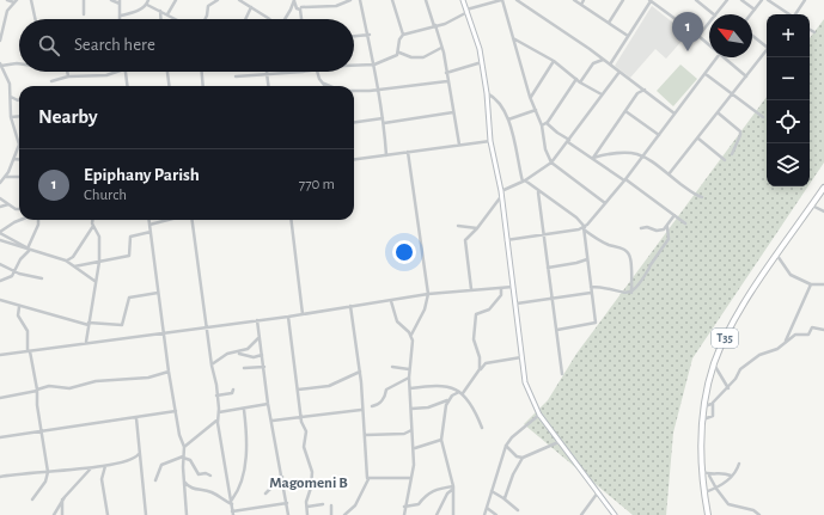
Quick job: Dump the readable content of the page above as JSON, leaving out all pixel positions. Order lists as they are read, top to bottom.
{
  "streets": {
    "highway": ["T35"]
  },
  "districts": ["Magomeni B"],
  "north": "top left",
  "page": {
    "pins": "1",
    "map_buttons": ["+", "−"],
    "search": "Search here",
    "heading": "Nearby",
    "list": [
      {
        "mark": "1",
        "name": "Epiphany Parish",
        "note": "Church",
        "value": "770 m"
      }
    ]
  }
}
